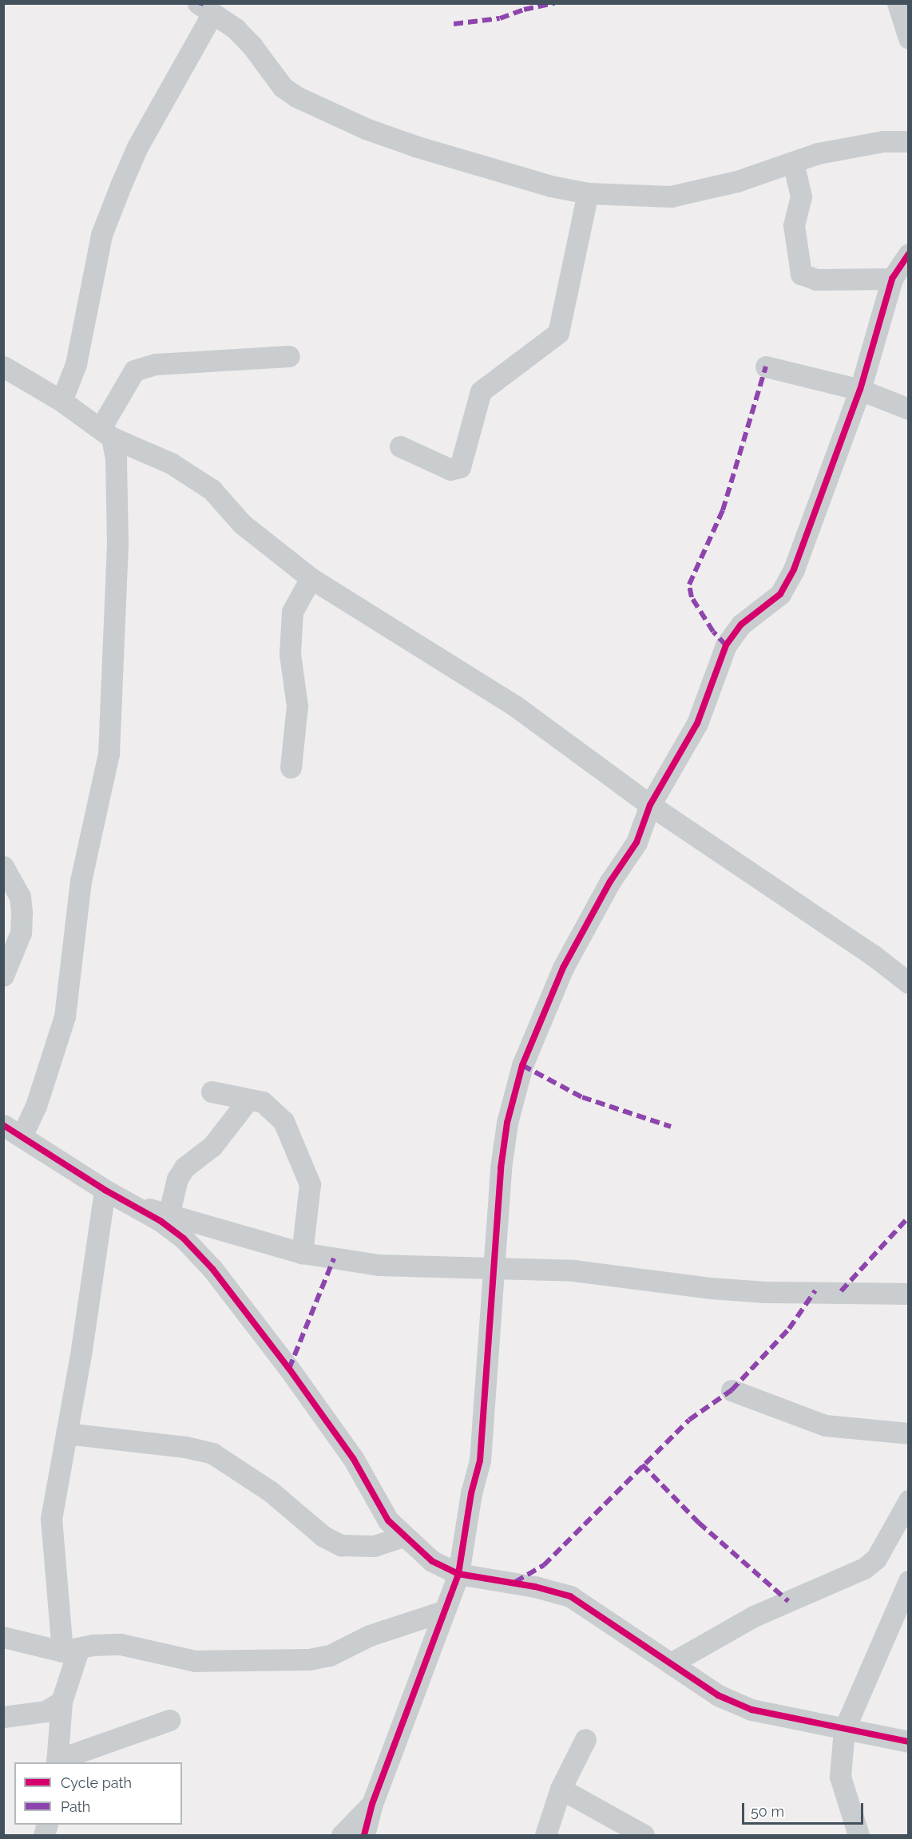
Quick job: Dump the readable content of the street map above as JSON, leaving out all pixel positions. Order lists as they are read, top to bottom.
{
  "legend": ["Cycle path", "Path"],
  "scale_bar": "50 m"
}
